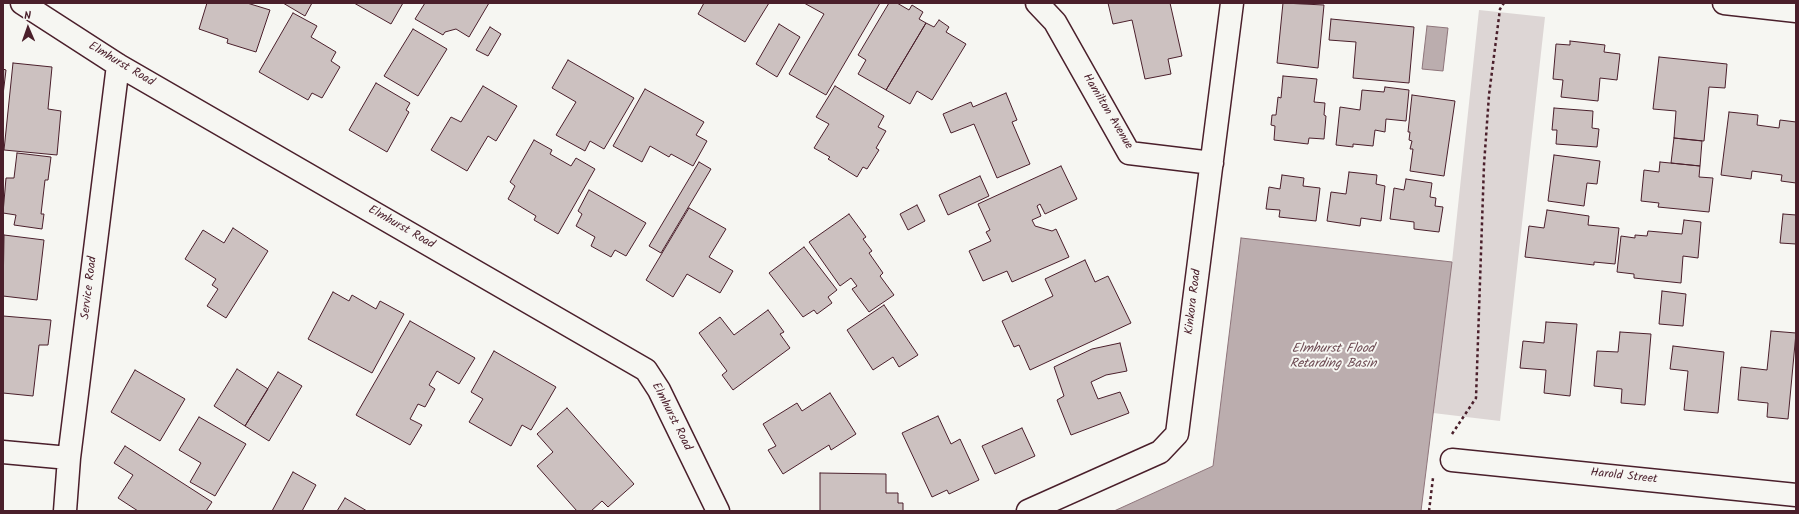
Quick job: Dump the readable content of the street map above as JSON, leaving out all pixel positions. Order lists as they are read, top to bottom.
{
  "streets": {
    "street": [
      "Elmhurst Road",
      "Hamilton Avenue",
      "Service Road",
      "Kinkora Road",
      "Harold Street"
    ]
  },
  "crossings": [
    ["Elmhurst Road", "Service Road"],
    ["Hamilton Avenue", "Kinkora Road"]
  ],
  "water": ["Elmhurst Flood Retarding Basin"],
  "north": "top"
}
